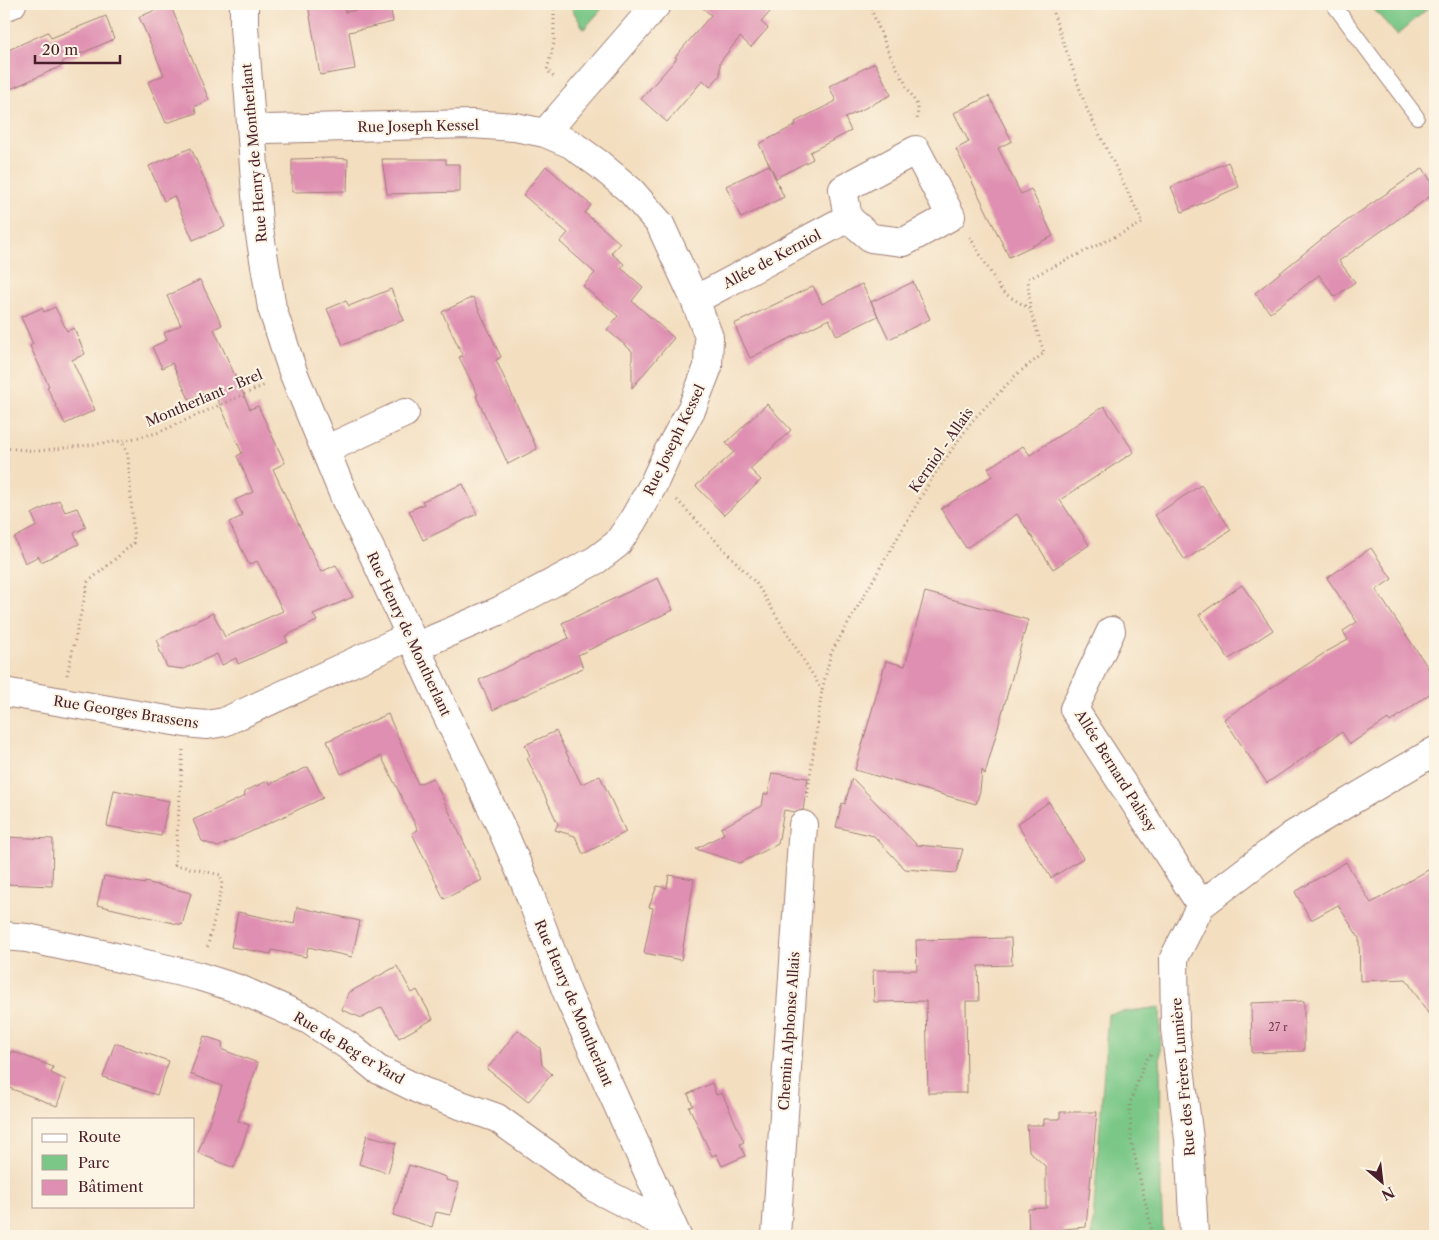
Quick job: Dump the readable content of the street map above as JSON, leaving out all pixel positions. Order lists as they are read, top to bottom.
{
  "streets": {
    "street": [
      "Rue Joseph Kessel",
      "Rue Henry de Montherlant",
      "Allée de Kerniol",
      "Rue Georges Brassens",
      "Allée Bernard Palissy",
      "Chemin Alphonse Allais",
      "Rue de Beg er Yard",
      "Rue des Frères Lumière"
    ],
    "path": ["Montherlant - Brel", "Kerniol - Allais"]
  },
  "crossings": [
    ["Rue Joseph Kessel", "Rue Henry de Montherlant"],
    ["Rue Joseph Kessel", "Allée de Kerniol"],
    ["Rue Joseph Kessel", "Rue Georges Brassens"],
    ["Rue Henry de Montherlant", "Montherlant - Brel"],
    ["Rue Henry de Montherlant", "Rue Georges Brassens"],
    ["Rue Henry de Montherlant", "Rue de Beg er Yard"],
    ["Kerniol - Allais", "Chemin Alphonse Allais"],
    ["Allée Bernard Palissy", "Rue des Frères Lumière"]
  ],
  "house_numbers": ["27 r"],
  "legend": ["Route", "Parc", "Bâtiment"],
  "scale_bar": "20 m",
  "north": "bottom right"
}
